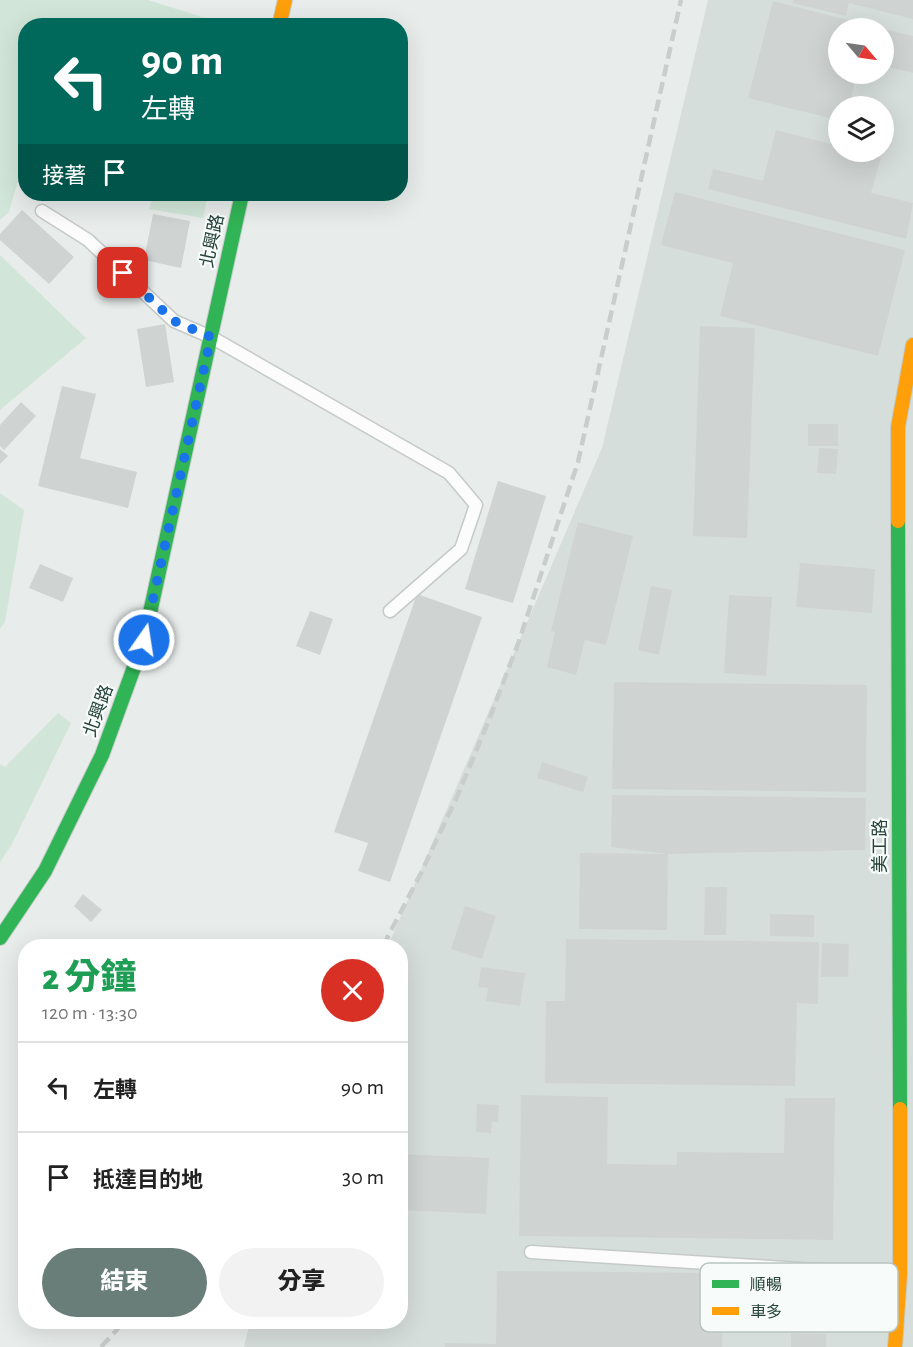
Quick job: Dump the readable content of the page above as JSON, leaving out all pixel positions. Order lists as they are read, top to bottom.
{
  "streets": {
    "street": ["北興路", "美工路"]
  },
  "legend": ["順暢", "車多"],
  "north": "bottom right",
  "page": {
    "turn": ["90 m", "左轉"],
    "then": "接著",
    "heading": ["2 分鐘", "120 m · 13:30"],
    "list": [
      {
        "name": "左轉",
        "value": "90 m"
      },
      {
        "name": "抵達目的地",
        "value": "30 m"
      }
    ],
    "buttons": ["結束", "分享"]
  }
}
